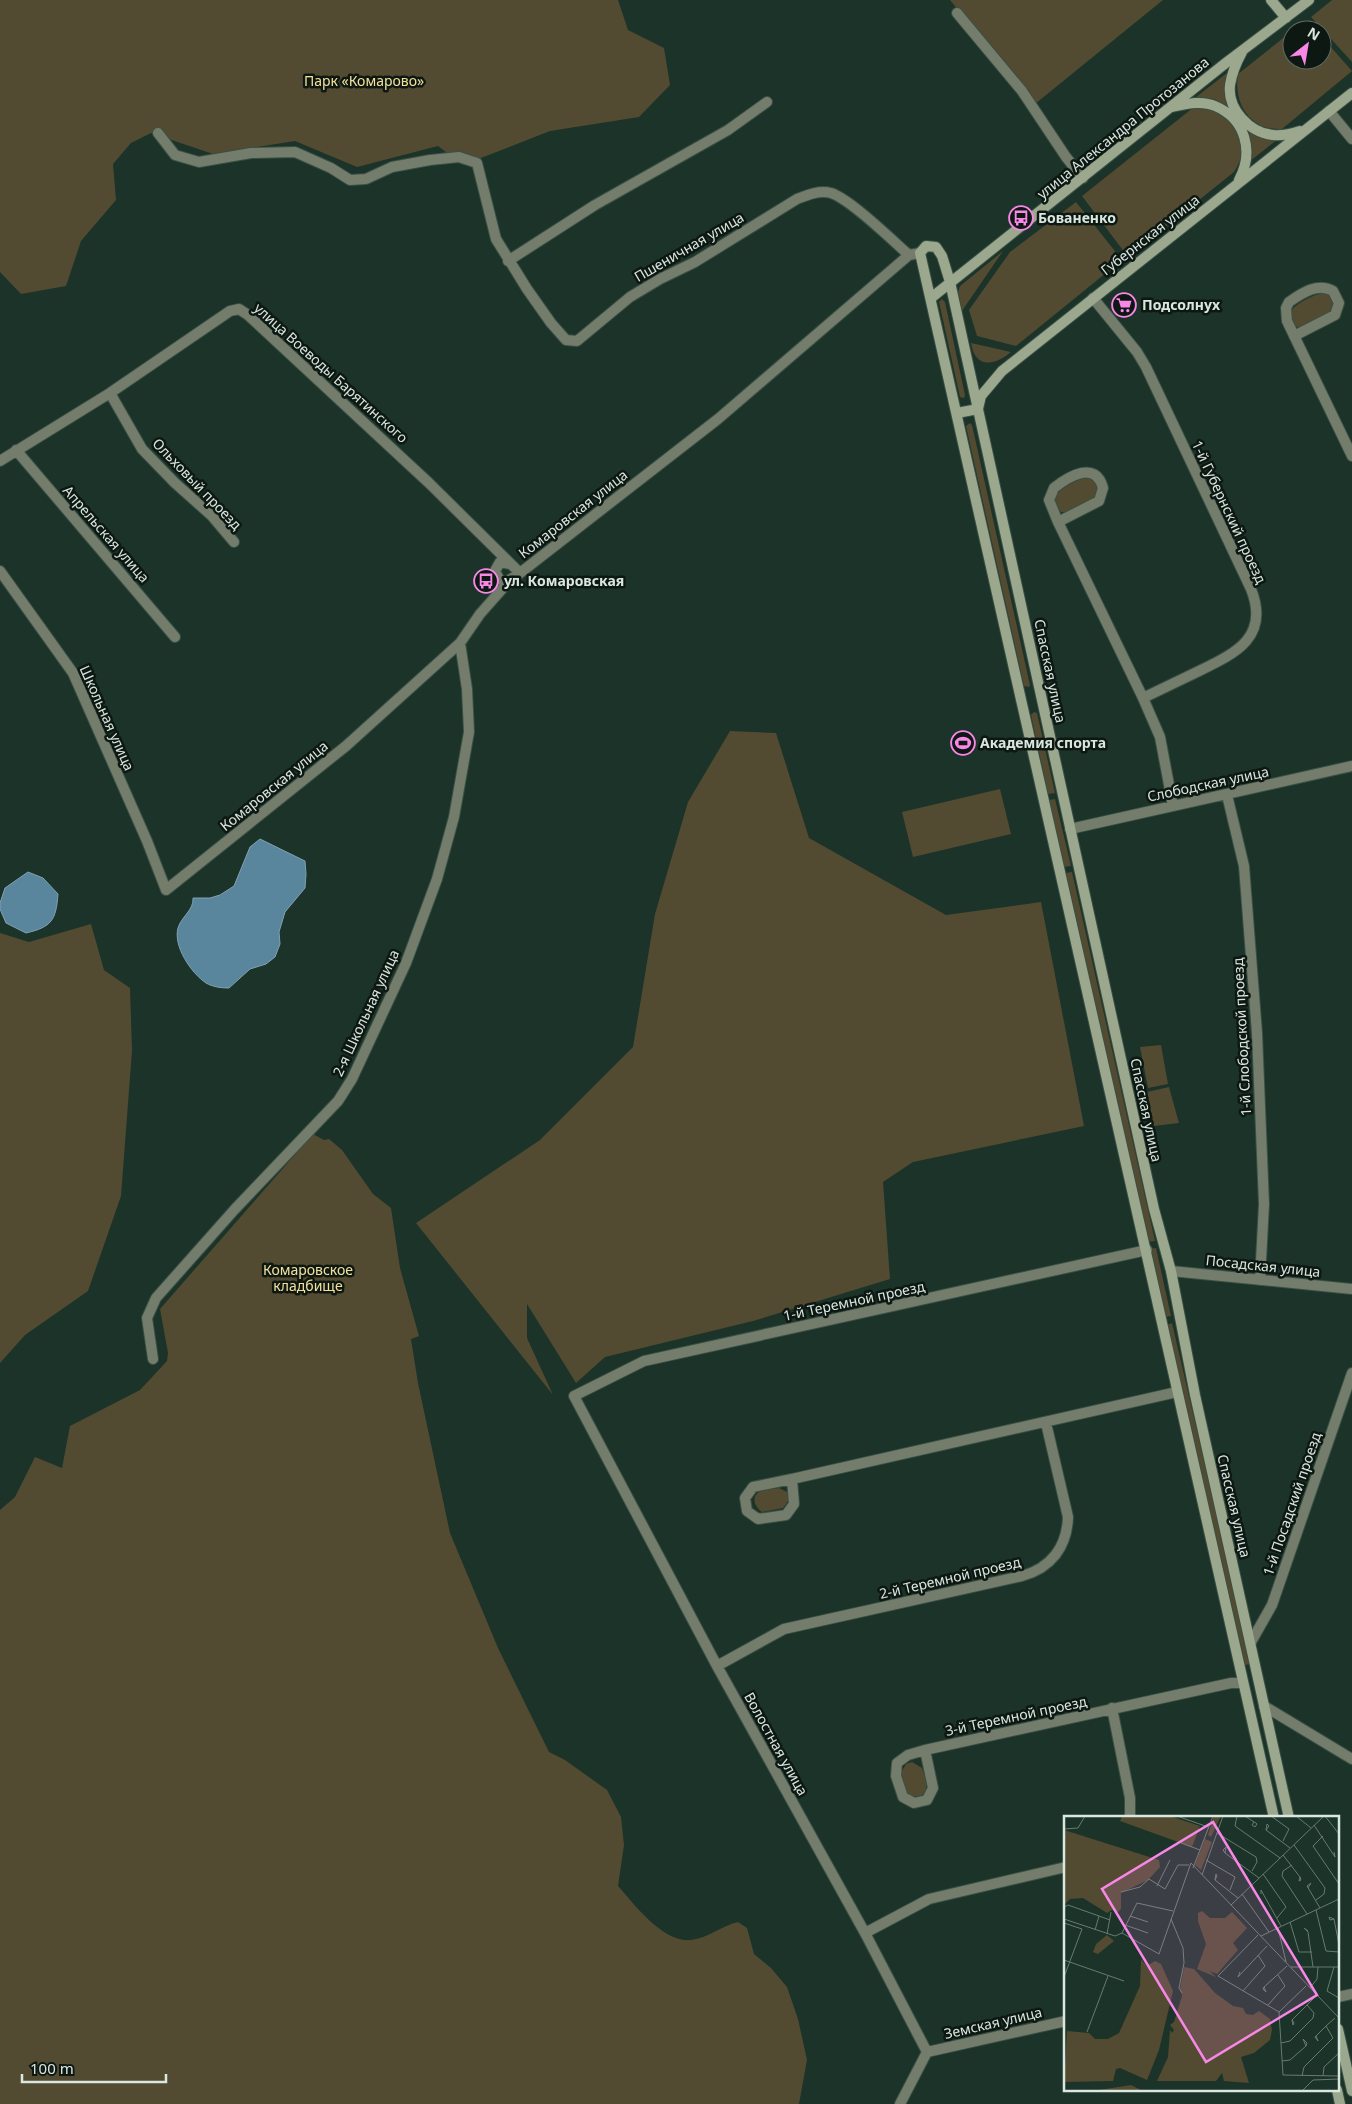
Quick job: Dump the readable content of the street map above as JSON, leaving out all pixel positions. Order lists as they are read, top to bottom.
{
  "streets": {
    "street": [
      "улица Александра Протозанова",
      "Губернская улица",
      "Пшеничная улица",
      "улица Воеводы Барятинского",
      "Ольховый проезд",
      "1-й Губернский проезд",
      "Комаровская улица",
      "Апрельская улица",
      "Спасская улица",
      "Школьная улица",
      "Слободская улица",
      "2-я Школьная улица",
      "1-й Слободской проезд",
      "Посадская улица",
      "1-й Теремной проезд",
      "1-й Посадский проезд",
      "2-й Теремной проезд",
      "3-й Теремной проезд",
      "Волостная улица",
      "Земская улица"
    ]
  },
  "crossings": [
    ["улица Александра Протозанова", "Спасская улица"],
    ["Губернская улица", "1-й Губернский проезд"],
    ["Губернская улица", "Спасская улица"],
    ["Пшеничная улица", "Комаровская улица"],
    ["улица Воеводы Барятинского", "Ольховый проезд"],
    ["улица Воеводы Барятинского", "Комаровская улица"],
    ["улица Воеводы Барятинского", "Апрельская улица"],
    ["Комаровская улица", "Школьная улица"],
    ["Комаровская улица", "2-я Школьная улица"],
    ["Спасская улица", "Слободская улица"],
    ["Спасская улица", "Посадская улица"],
    ["Спасская улица", "1-й Посадский проезд"],
    ["Слободская улица", "1-й Слободской проезд"],
    ["1-й Слободской проезд", "Посадская улица"],
    ["1-й Теремной проезд", "Волостная улица"],
    ["2-й Теремной проезд", "Волостная улица"],
    ["Волостная улица", "Земская улица"]
  ],
  "parks": ["Парк «Комарово»", "Комаровское кладбище"],
  "places": {
    "bus stop": ["Бованенко", "ул. Комаровская"],
    "supermarket": ["Подсолнух"],
    "sports": ["Академия спорта"]
  },
  "scale_bar": "100 m",
  "north": "top right"
}
